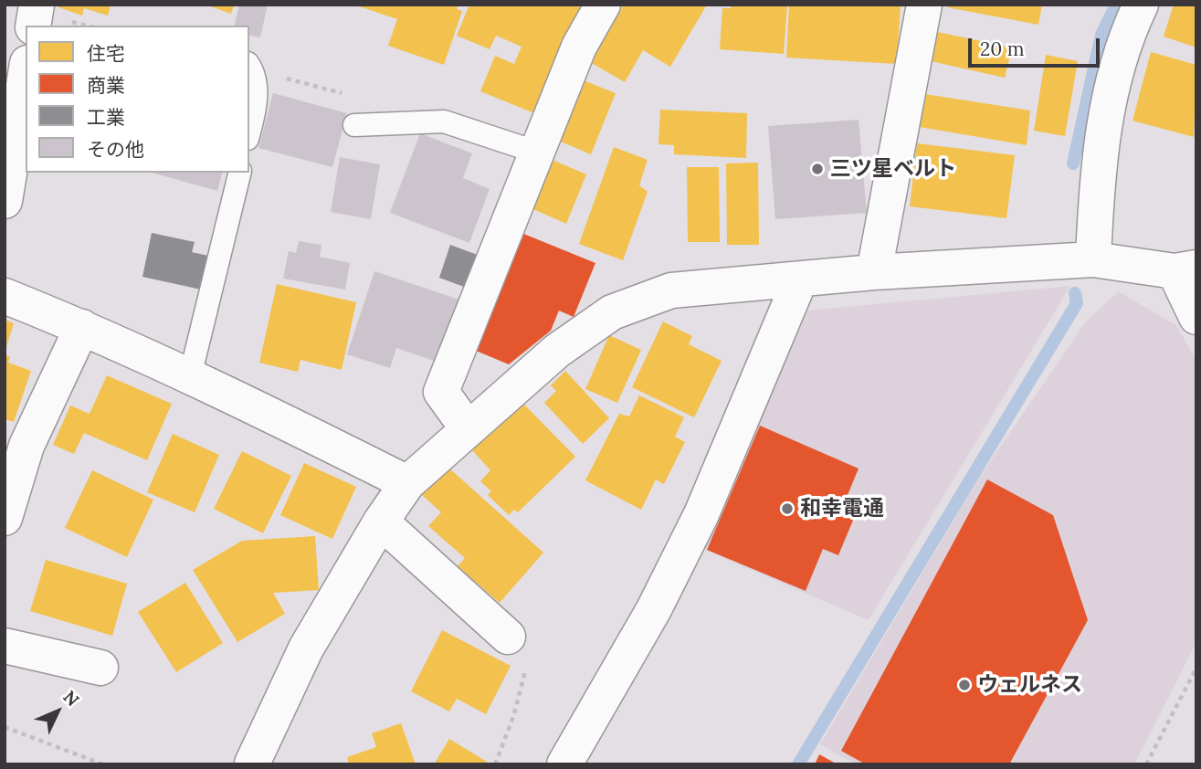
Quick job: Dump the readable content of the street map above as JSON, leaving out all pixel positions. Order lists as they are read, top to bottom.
{
  "places": ["三ツ星ベルト", "和幸電通", "ウェルネス"],
  "legend": [
    "住宅",
    "商業",
    "工業",
    "その他"
  ],
  "scale_bar": "20 m",
  "north": "top right"
}
